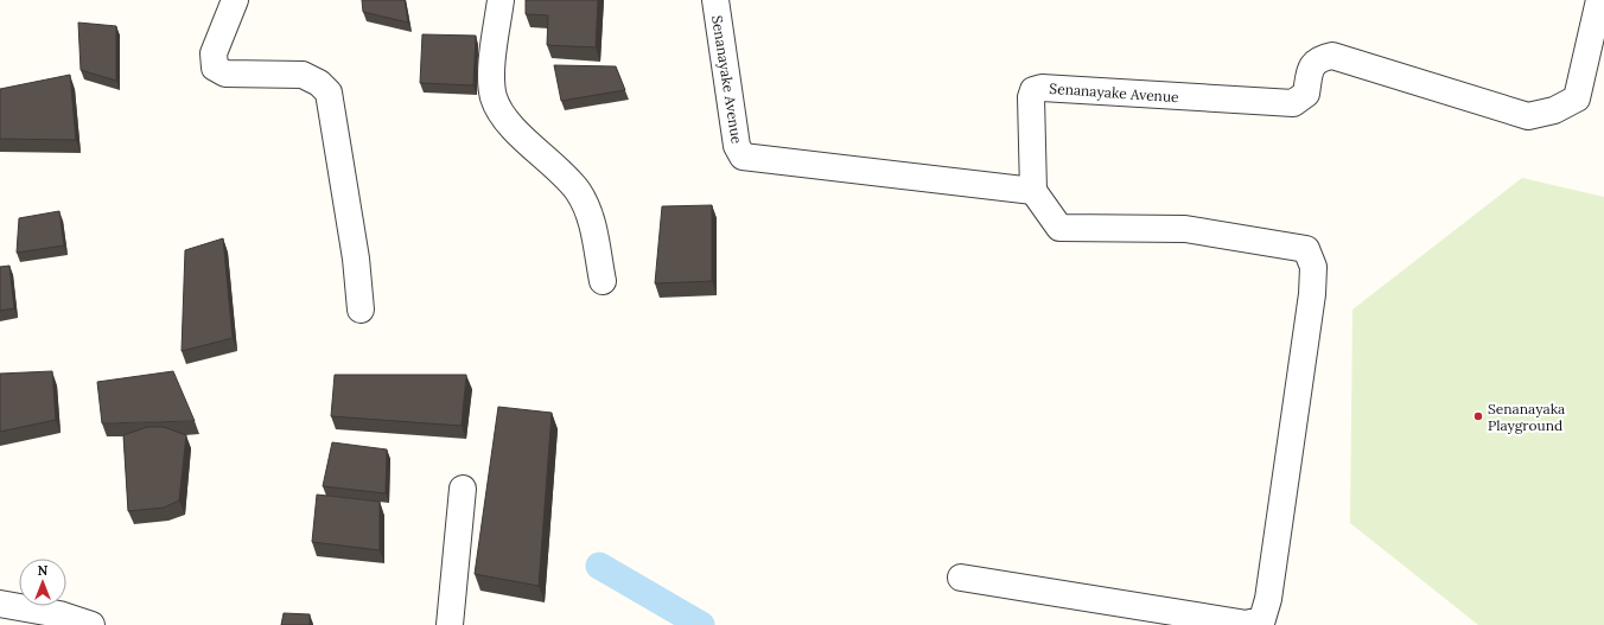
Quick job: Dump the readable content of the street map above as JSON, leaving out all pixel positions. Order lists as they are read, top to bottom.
{
  "streets": {
    "street": ["Senanayake Avenue"]
  },
  "places": ["Senanayaka Playground"],
  "north": "top"
}
